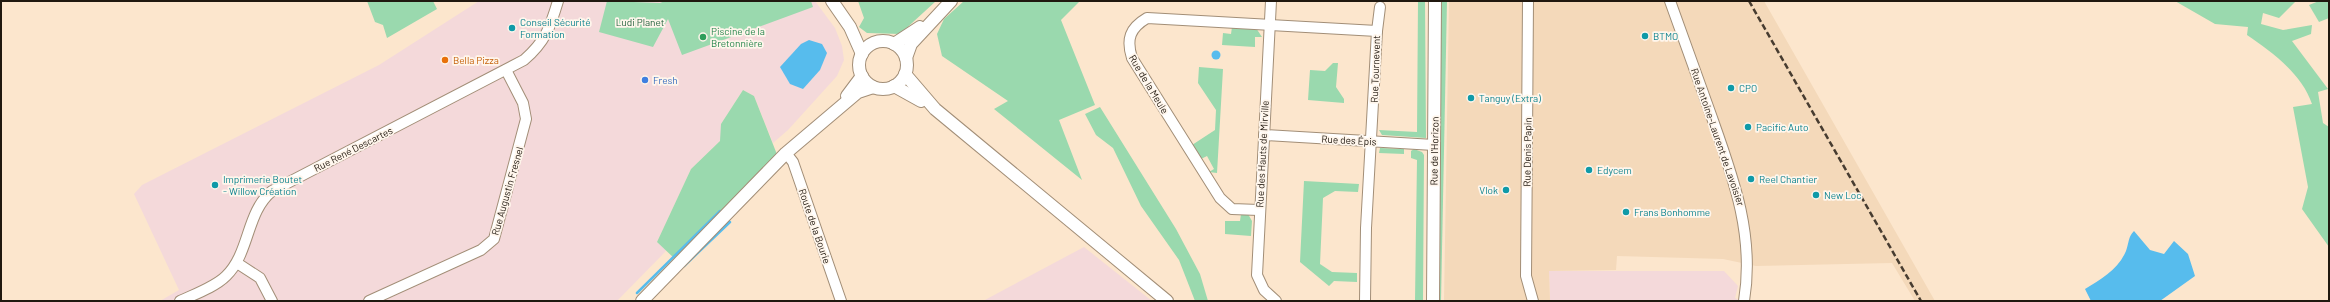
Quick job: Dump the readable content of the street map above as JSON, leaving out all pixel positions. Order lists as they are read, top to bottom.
{
  "streets": {
    "main road": ["Rue de l'Horizon"],
    "street": [
      "Rue Tournevent",
      "Rue de la Meule",
      "Rue Antoine-Laurent de Lavoisier",
      "Rue des Épis",
      "Rue René Descartes",
      "Rue Denis Papin",
      "Rue des Hauts de Mirville",
      "Rue Augustin Fresnel",
      "Route de la Bourie"
    ]
  },
  "crossings": [
    ["Rue Tournevent", "Rue de la Meule"],
    ["Rue Tournevent", "Rue des Épis"],
    ["Rue Tournevent", "Rue des Hauts de Mirville"],
    ["Rue de la Meule", "Rue des Hauts de Mirville"],
    ["Rue des Épis", "Rue de l'Horizon"],
    ["Rue des Épis", "Rue des Hauts de Mirville"],
    ["Rue René Descartes", "Rue Augustin Fresnel"]
  ],
  "parks": ["Ludi Planet"],
  "places": [
    "Conseil Sécurité Formation",
    "BTMO",
    "Piscine de la Bretonnière",
    "Bella Pizza",
    "Fresh",
    "CPO",
    "Tanguy (Extra)",
    "Pacific Auto",
    "Edycem",
    "Reel Chantier",
    "Imprimerie Boutet - Willow Création",
    "Vlok",
    "New Loc",
    "Frans Bonhomme"
  ]
}
